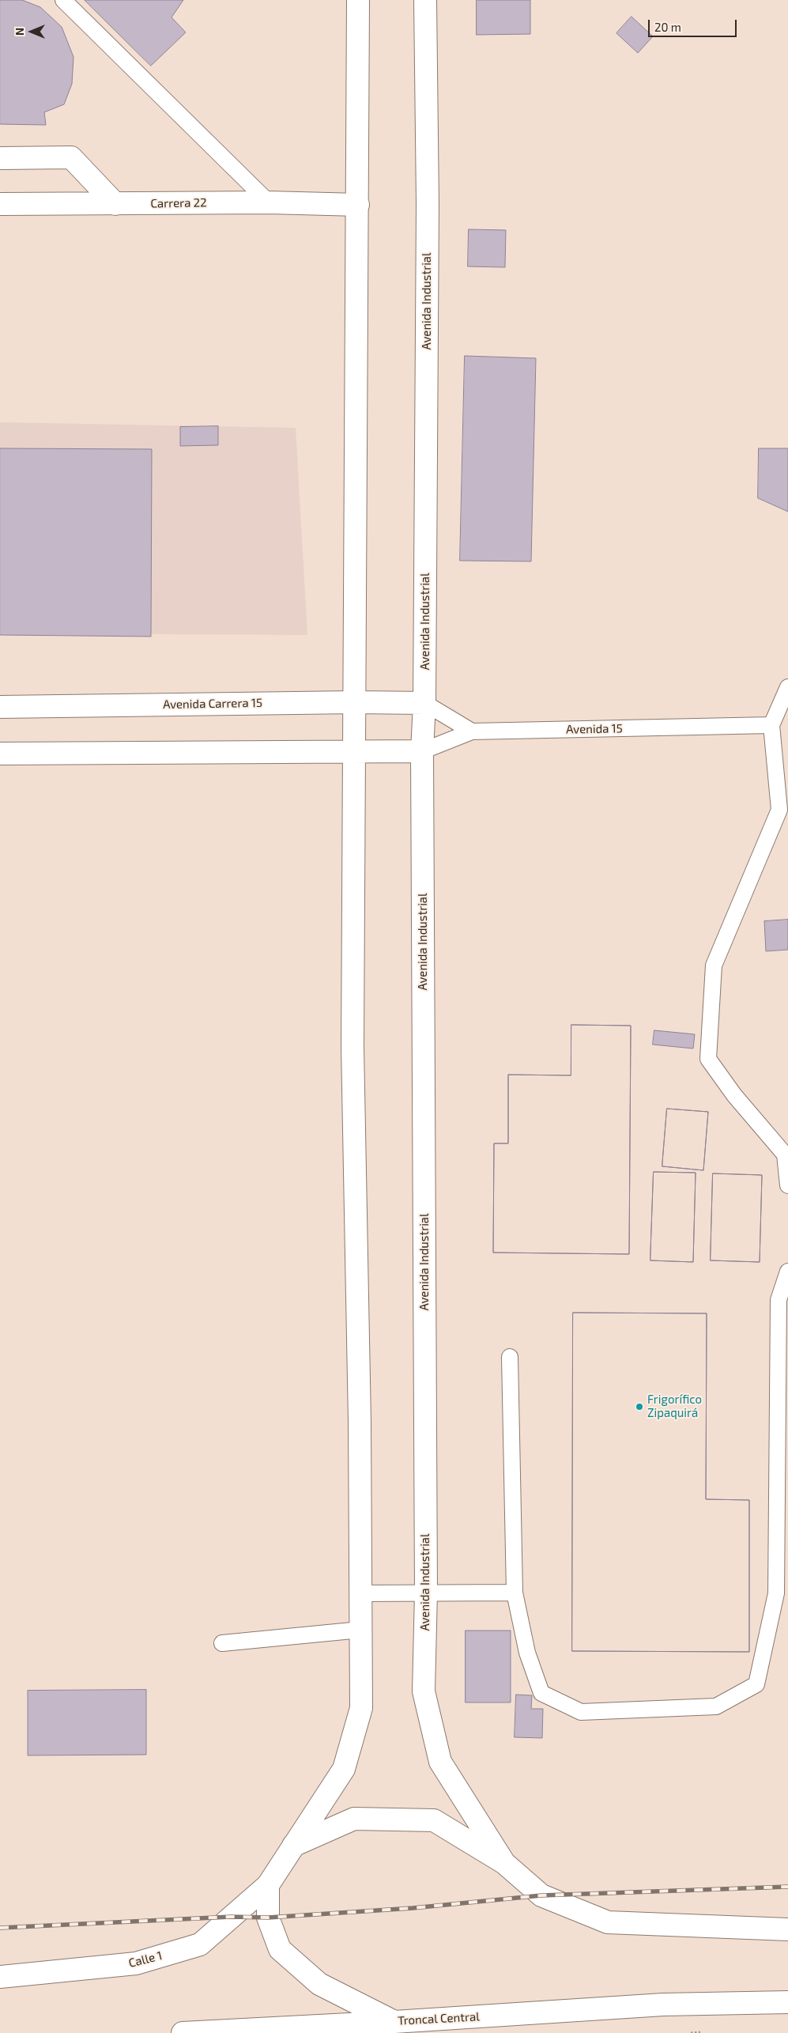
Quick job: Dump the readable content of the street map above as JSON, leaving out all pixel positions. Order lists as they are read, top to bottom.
{
  "streets": {
    "main road": [
      "Carrera 22",
      "Avenida Industrial",
      "Avenida Carrera 15",
      "Calle 1",
      "Troncal Central"
    ],
    "lane": ["Avenida 15"]
  },
  "crossings": [
    ["Avenida Industrial", "Avenida Carrera 15"],
    ["Avenida Industrial", "Avenida 15"],
    ["Calle 1", "Troncal Central"]
  ],
  "places": ["Frigorífico Zipaquirá"],
  "scale_bar": "20 m",
  "north": "left"
}
